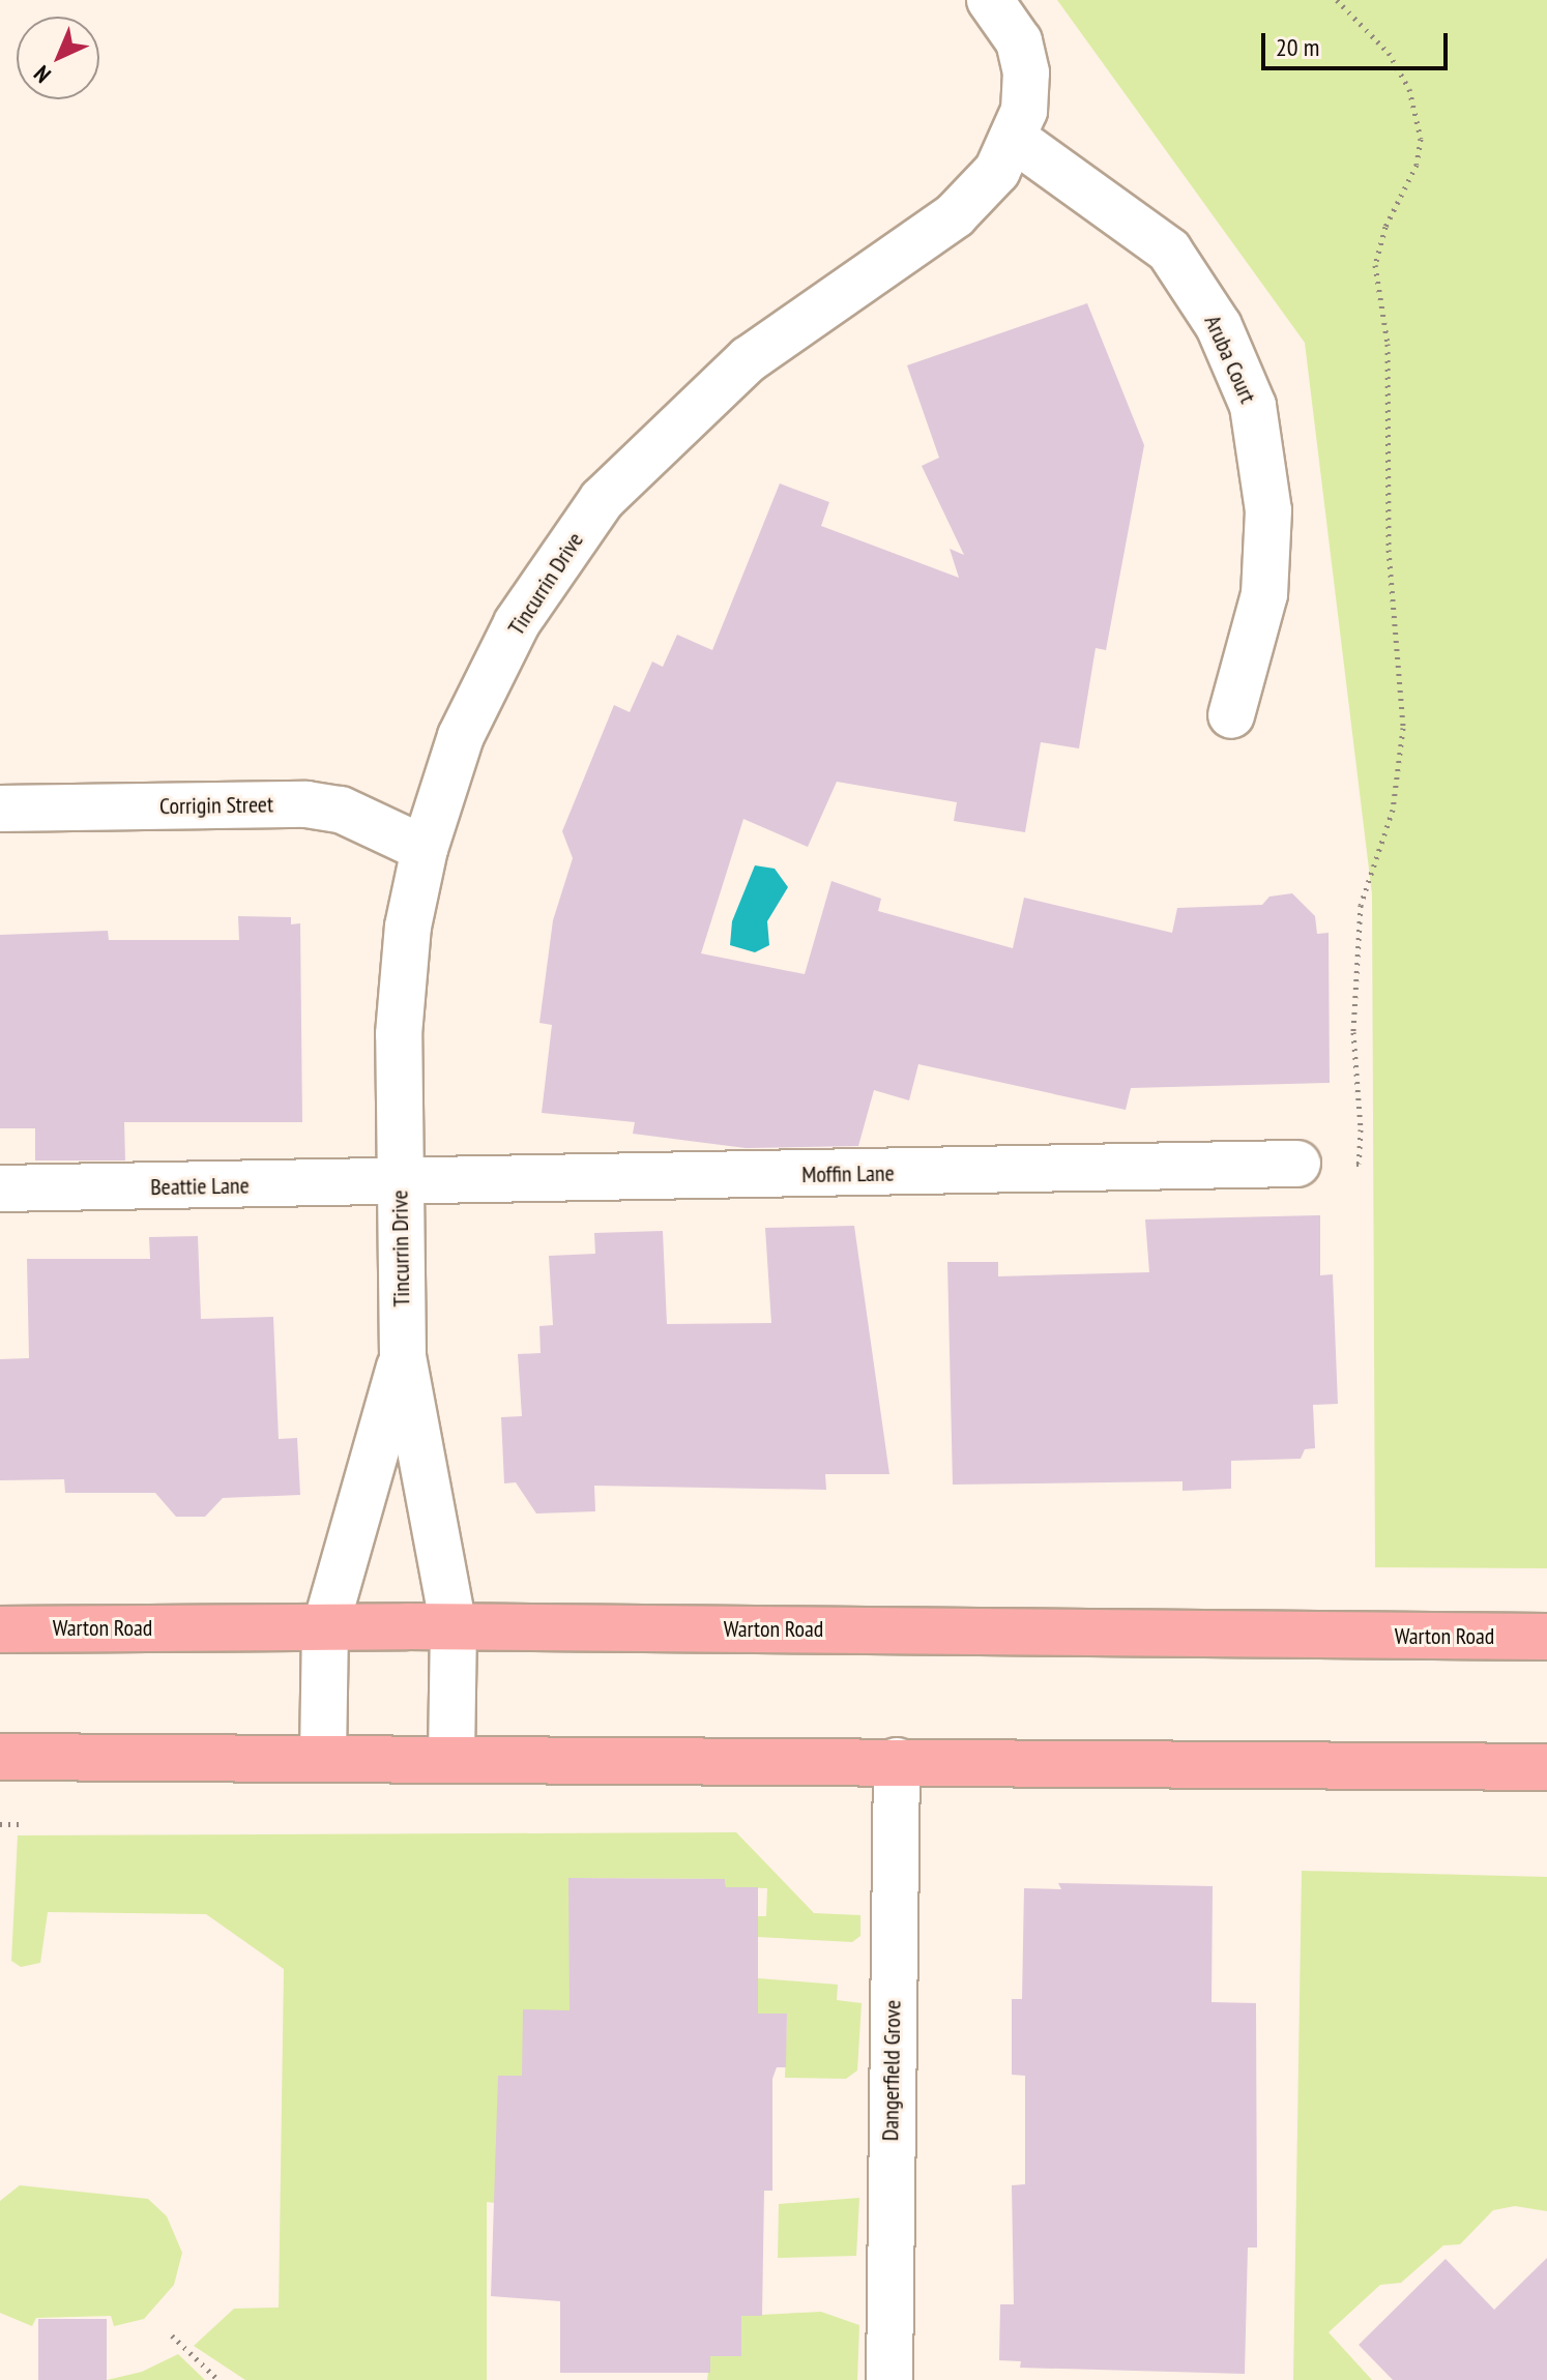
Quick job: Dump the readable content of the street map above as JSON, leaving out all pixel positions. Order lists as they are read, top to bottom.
{
  "streets": {
    "main road": ["Warton Road"],
    "street": [
      "Aruba Court",
      "Tincurrin Drive",
      "Corrigin Street",
      "Moffin Lane",
      "Beattie Lane",
      "Dangerfield Grove"
    ]
  },
  "crossings": [
    ["Aruba Court", "Tincurrin Drive"],
    ["Tincurrin Drive", "Corrigin Street"],
    ["Tincurrin Drive", "Moffin Lane"],
    ["Tincurrin Drive", "Beattie Lane"],
    ["Tincurrin Drive", "Warton Road"],
    ["Moffin Lane", "Beattie Lane"]
  ],
  "scale_bar": "20 m",
  "north": "bottom left"
}
